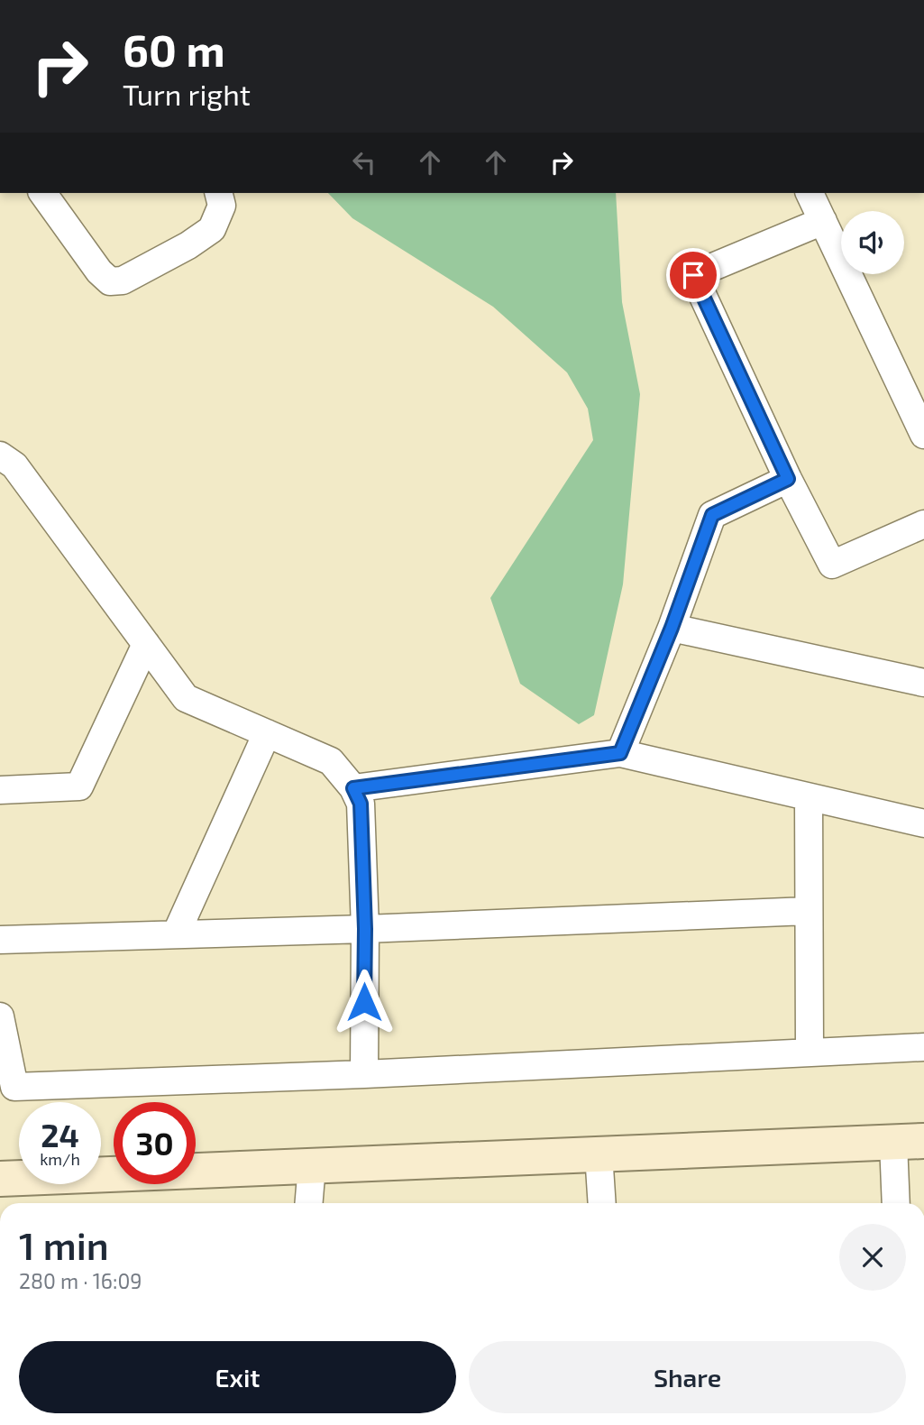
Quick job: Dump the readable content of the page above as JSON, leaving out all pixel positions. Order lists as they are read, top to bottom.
{
  "page": {
    "turn": ["60 m", "Turn right"],
    "speed": "24 km/h",
    "limit": "30",
    "heading": ["1 min", "280 m · 16:09"],
    "buttons": ["Exit", "Share"]
  }
}
